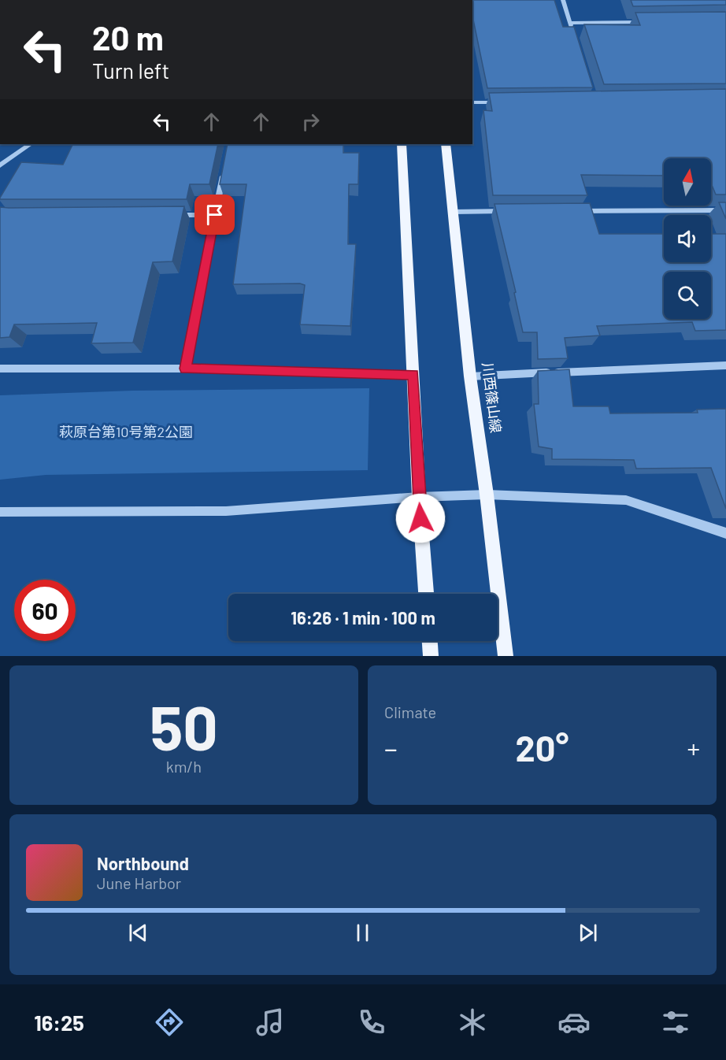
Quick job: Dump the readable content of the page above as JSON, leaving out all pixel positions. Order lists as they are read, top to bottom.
{
  "streets": {
    "main road": ["川西篠山線"]
  },
  "parks": ["萩原台第10号第2公園"],
  "north": "top",
  "page": {
    "turn": ["20 m", "Turn left"],
    "limit": "60",
    "trip": "16:26 · 1 min · 100 m",
    "tile": [
      ["50", "km/h"],
      "Climate"
    ],
    "heat": ["−", "20°", "+"],
    "song": ["Northbound", "June Harbor"],
    "tabs": "16:25"
  }
}
